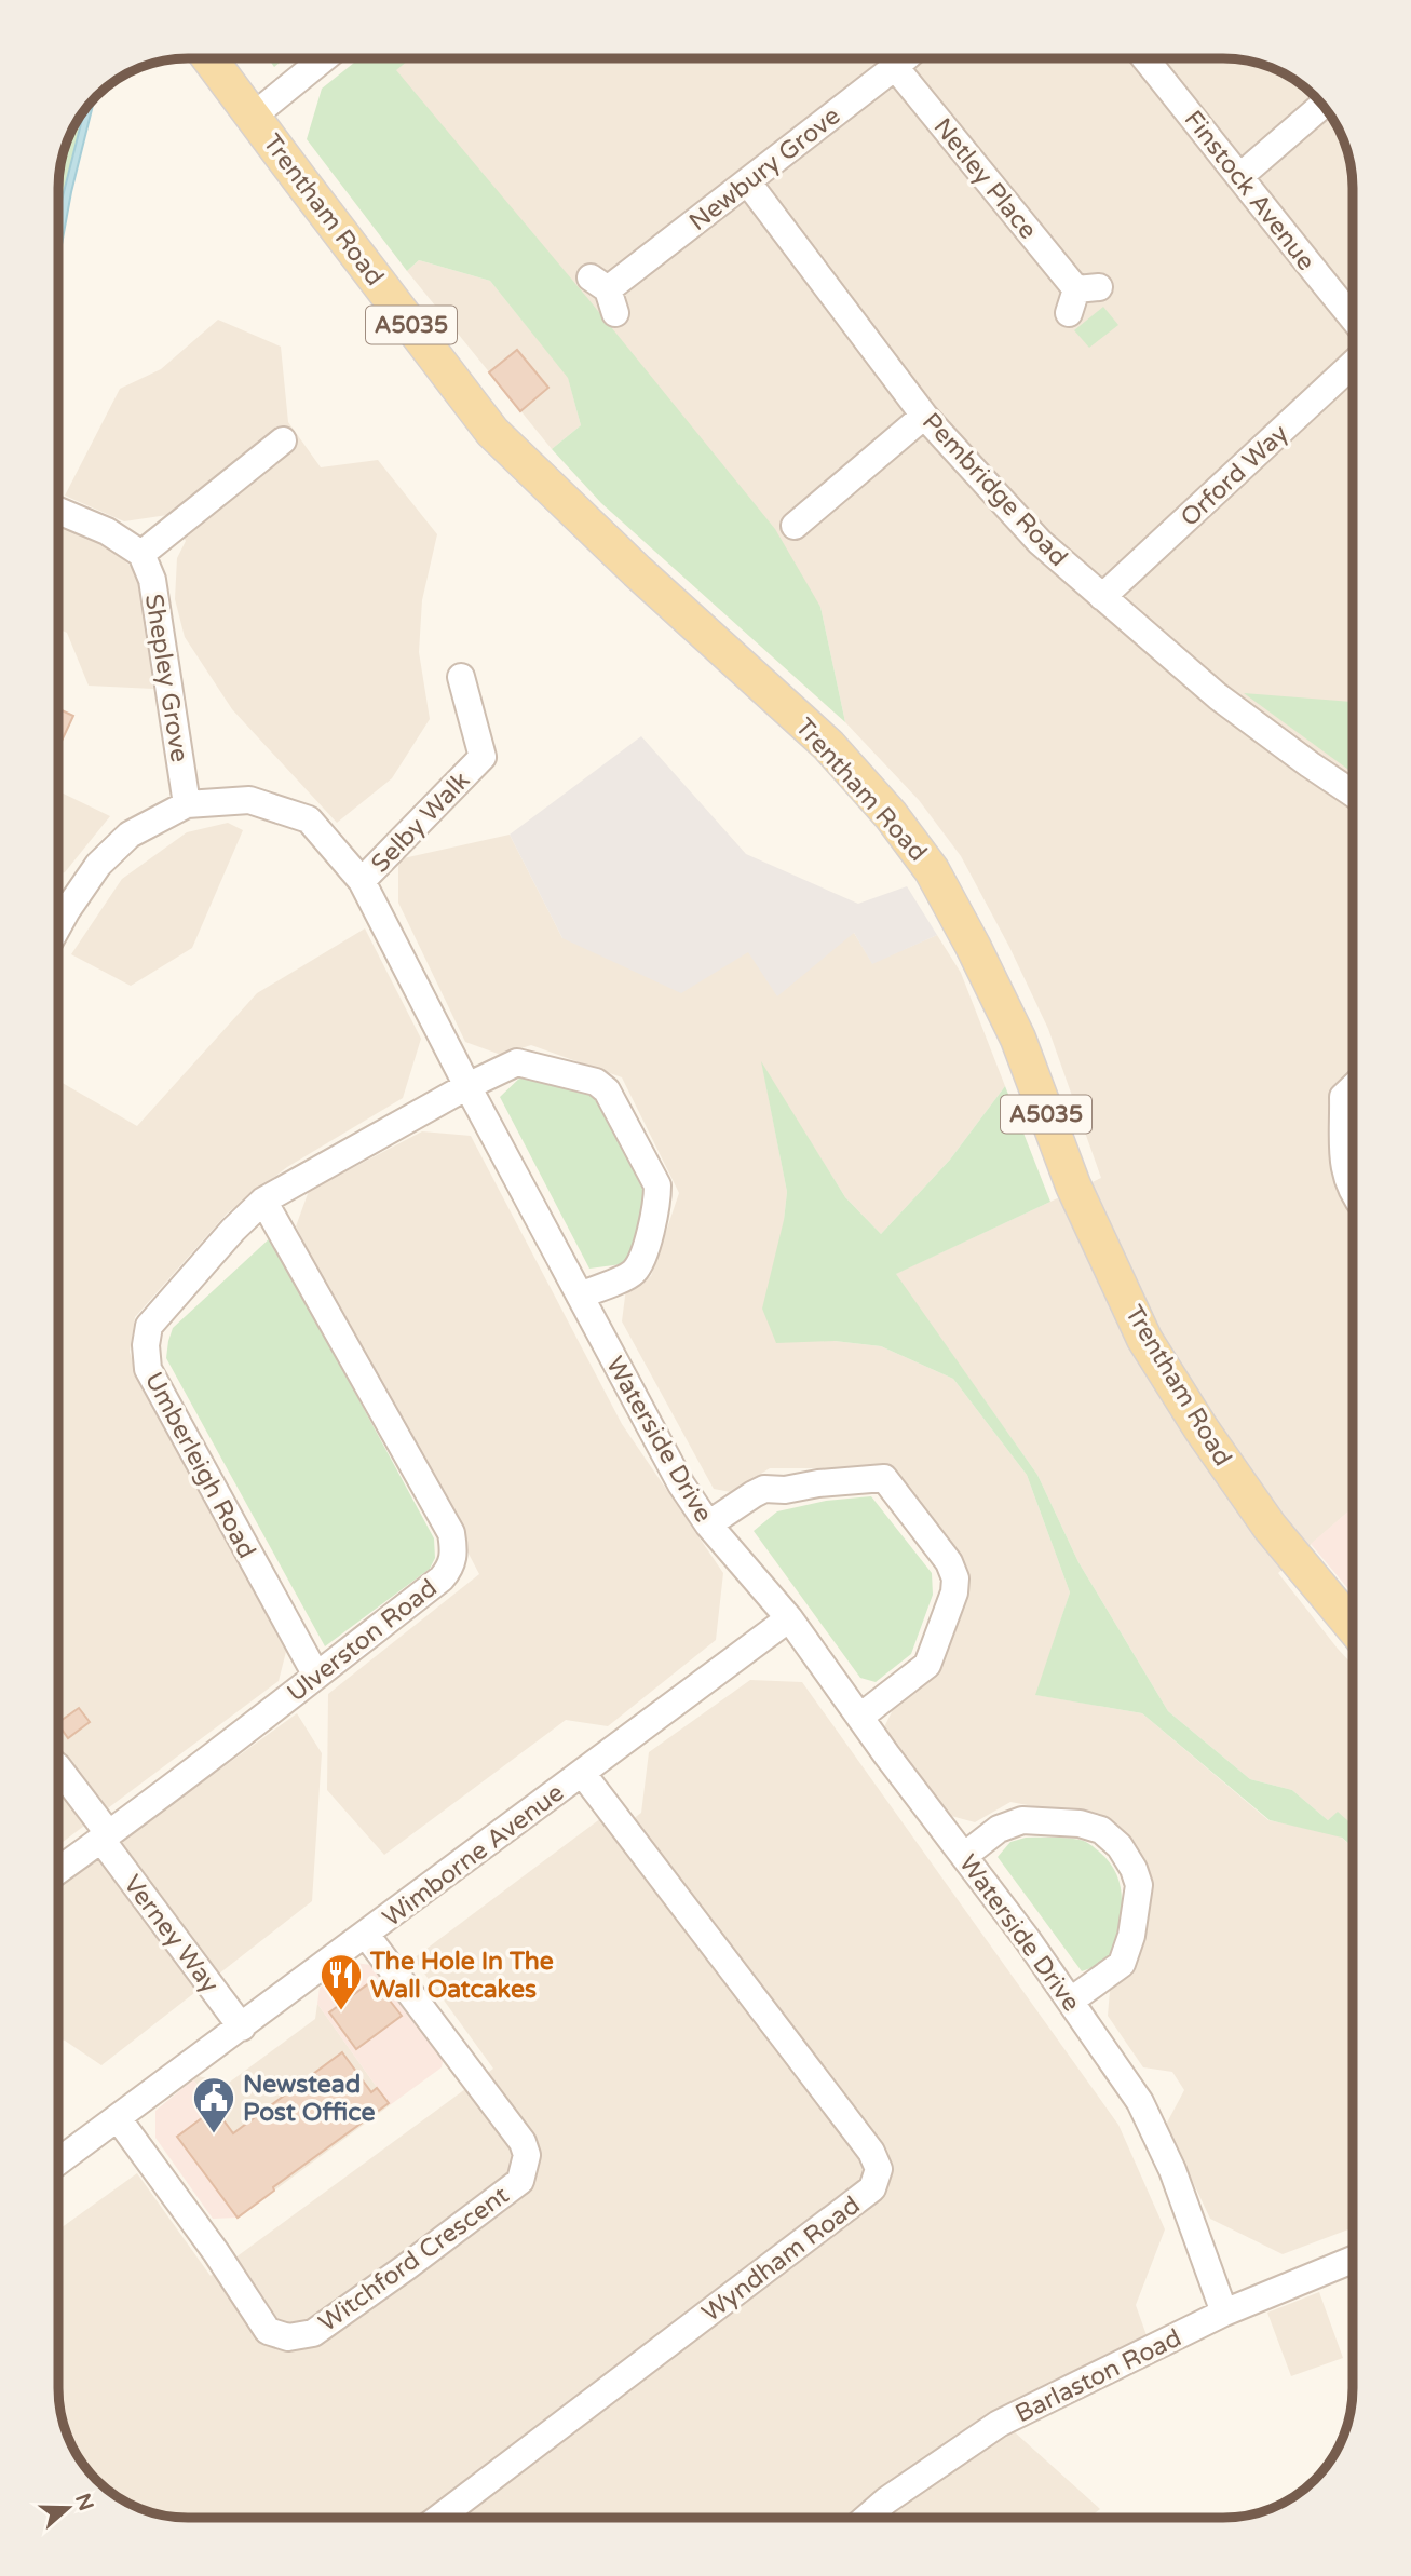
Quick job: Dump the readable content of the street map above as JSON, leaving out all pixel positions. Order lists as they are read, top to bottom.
{
  "streets": {
    "main road": ["Trentham Road", "A5035"],
    "street": [
      "Newbury Grove",
      "Netley Place",
      "Finstock Avenue",
      "Orford Way",
      "Pembridge Road",
      "Shepley Grove",
      "Selby Walk",
      "Waterside Drive",
      "Umberleigh Road",
      "Ulverston Road",
      "Wimborne Avenue",
      "Verney Way",
      "Witchford Crescent",
      "Wyndham Road",
      "Barlaston Road"
    ]
  },
  "crossings": [
    ["Newbury Grove", "Netley Place"],
    ["Newbury Grove", "Pembridge Road"],
    ["Orford Way", "Pembridge Road"],
    ["Shepley Grove", "Waterside Drive"],
    ["Selby Walk", "Waterside Drive"],
    ["Waterside Drive", "Umberleigh Road"],
    ["Waterside Drive", "Wimborne Avenue"],
    ["Waterside Drive", "Barlaston Road"],
    ["Umberleigh Road", "Ulverston Road"],
    ["Ulverston Road", "Verney Way"],
    ["Wimborne Avenue", "Verney Way"],
    ["Wimborne Avenue", "Witchford Crescent"],
    ["Wimborne Avenue", "Wyndham Road"]
  ],
  "places": {
    "restaurant": ["The Hole In The Wall Oatcakes"],
    "public building": ["Newstead Post Office"]
  },
  "north": "right"
}
